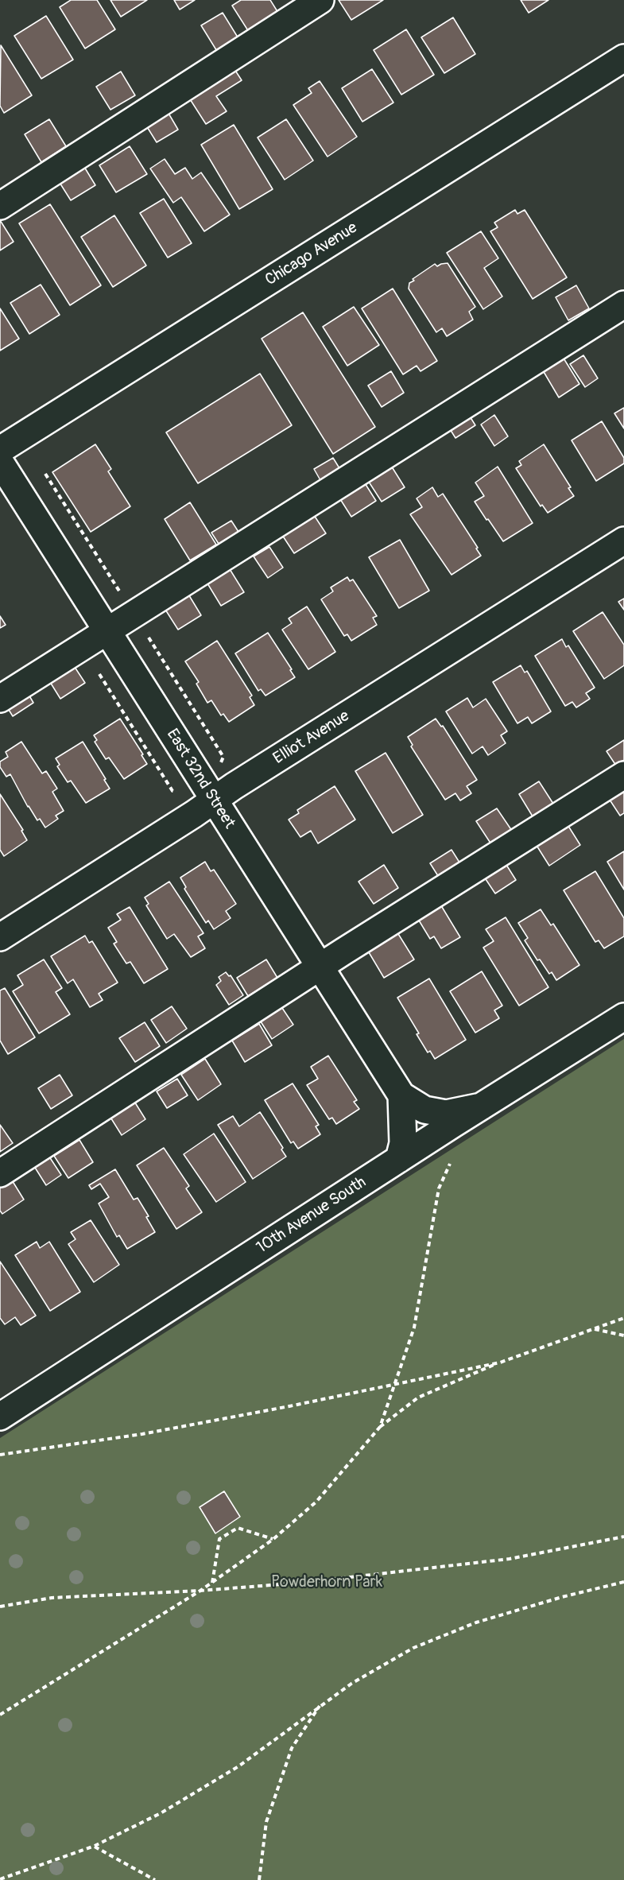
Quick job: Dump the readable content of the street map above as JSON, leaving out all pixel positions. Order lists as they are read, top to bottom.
{
  "streets": {
    "street": [
      "Chicago Avenue",
      "Elliot Avenue",
      "East 32nd Street",
      "10th Avenue South"
    ]
  },
  "crossings": [
    ["Elliot Avenue", "East 32nd Street"],
    ["East 32nd Street", "10th Avenue South"]
  ],
  "parks": ["Powderhorn Park"]
}
